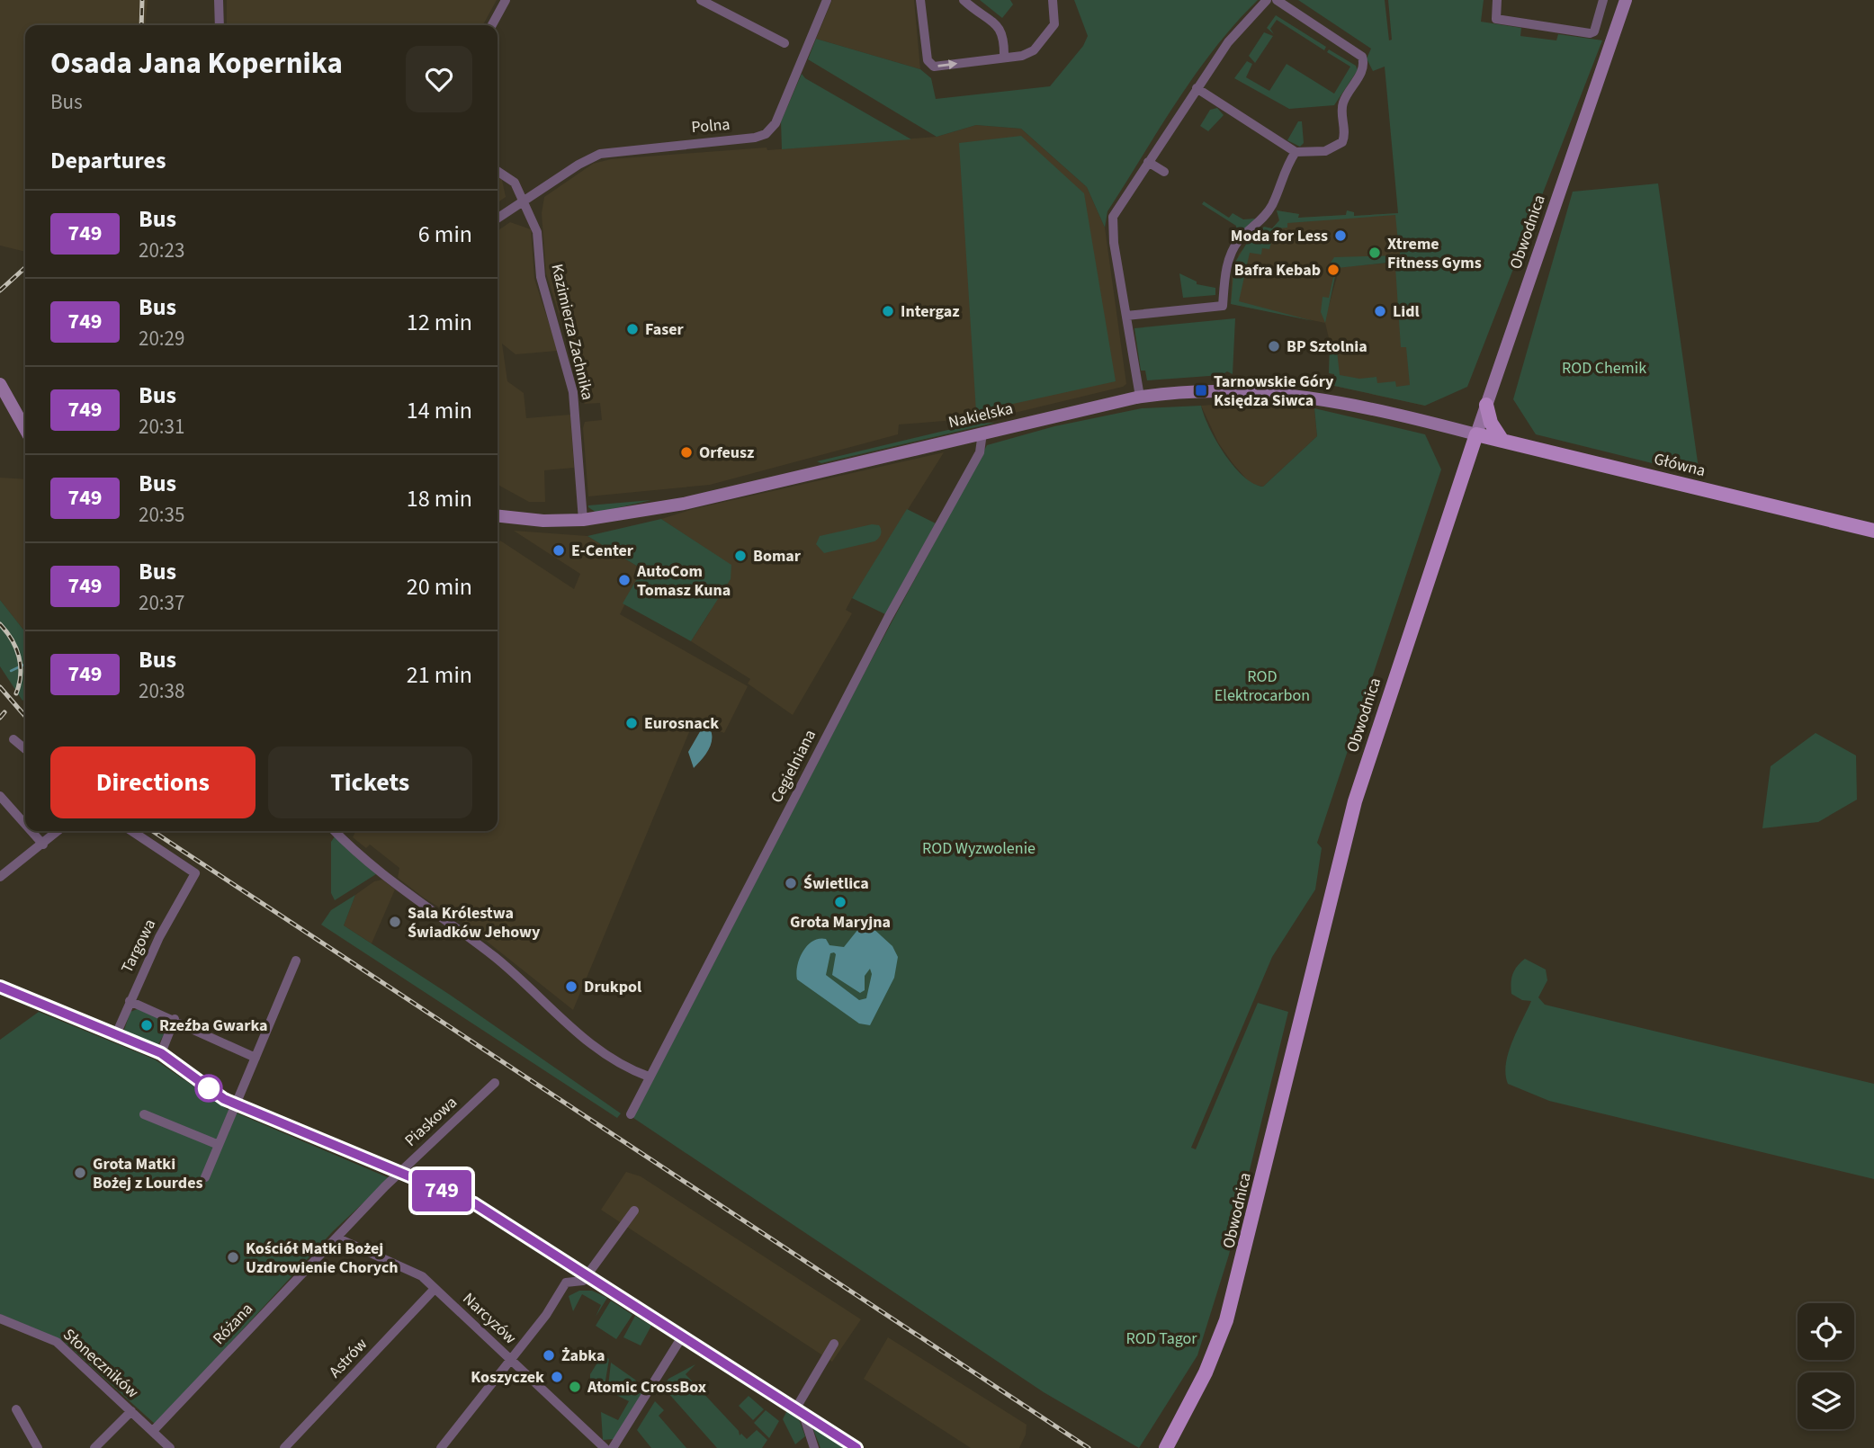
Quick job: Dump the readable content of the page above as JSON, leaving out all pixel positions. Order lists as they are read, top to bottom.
{
  "streets": {
    "main road": ["Obwodnica", "Główna"],
    "street": [
      "Polna",
      "Kazimierza Zachnika",
      "Nakielska",
      "Cegielniana",
      "Targowa",
      "Piaskowa",
      "Narcyzów",
      "Różana",
      "Astrów",
      "Słoneczników"
    ]
  },
  "crossings": [
    ["Polna", "Kazimierza Zachnika"],
    ["Obwodnica", "Nakielska"],
    ["Obwodnica", "Główna"],
    ["Kazimierza Zachnika", "Nakielska"],
    ["Nakielska", "Główna"],
    ["Nakielska", "Cegielniana"],
    ["Piaskowa", "Narcyzów"],
    ["Piaskowa", "Różana"],
    ["Narcyzów", "Różana"],
    ["Narcyzów", "Astrów"],
    ["Różana", "Słoneczników"]
  ],
  "parks": [
    "ROD Chemik",
    "ROD Elektrocarbon",
    "ROD Wyzwolenie",
    "ROD Tagor"
  ],
  "places": {
    "other": [
      "Moda for Less",
      "Xtreme Fitness Gyms",
      "Bafra Kebab",
      "Intergaz",
      "Lidl",
      "Faser",
      "BP Sztolnia",
      "Orfeusz",
      "E-Center",
      "Bomar",
      "AutoCom Tomasz Kuna",
      "Eurosnack",
      "Świetlica",
      "Grota Maryjna",
      "Sala Królestwa Świadków Jehowy",
      "Drukpol",
      "Rzeźba Gwarka",
      "Grota Matki Bożej z Lourdes",
      "Kościół Matki Bożej Uzdrowienie Chorych",
      "Żabka",
      "Koszyczek",
      "Atomic CrossBox"
    ],
    "transit": ["Tarnowskie Góry Księdza Siwca"]
  },
  "lines": ["bus line 749"],
  "page": {
    "on_map": "749",
    "heading": [
      ["Osada Jana Kopernika", "Bus"],
      "Departures"
    ],
    "list": [
      {
        "mark": "749",
        "name": "Bus",
        "note": "20:23",
        "value": "6 min"
      },
      {
        "mark": "749",
        "name": "Bus",
        "note": "20:29",
        "value": "12 min"
      },
      {
        "mark": "749",
        "name": "Bus",
        "note": "20:31",
        "value": "14 min"
      },
      {
        "mark": "749",
        "name": "Bus",
        "note": "20:35",
        "value": "18 min"
      },
      {
        "mark": "749",
        "name": "Bus",
        "note": "20:37",
        "value": "20 min"
      },
      {
        "mark": "749",
        "name": "Bus",
        "note": "20:38",
        "value": "21 min"
      }
    ],
    "buttons": ["Directions", "Tickets"]
  }
}
